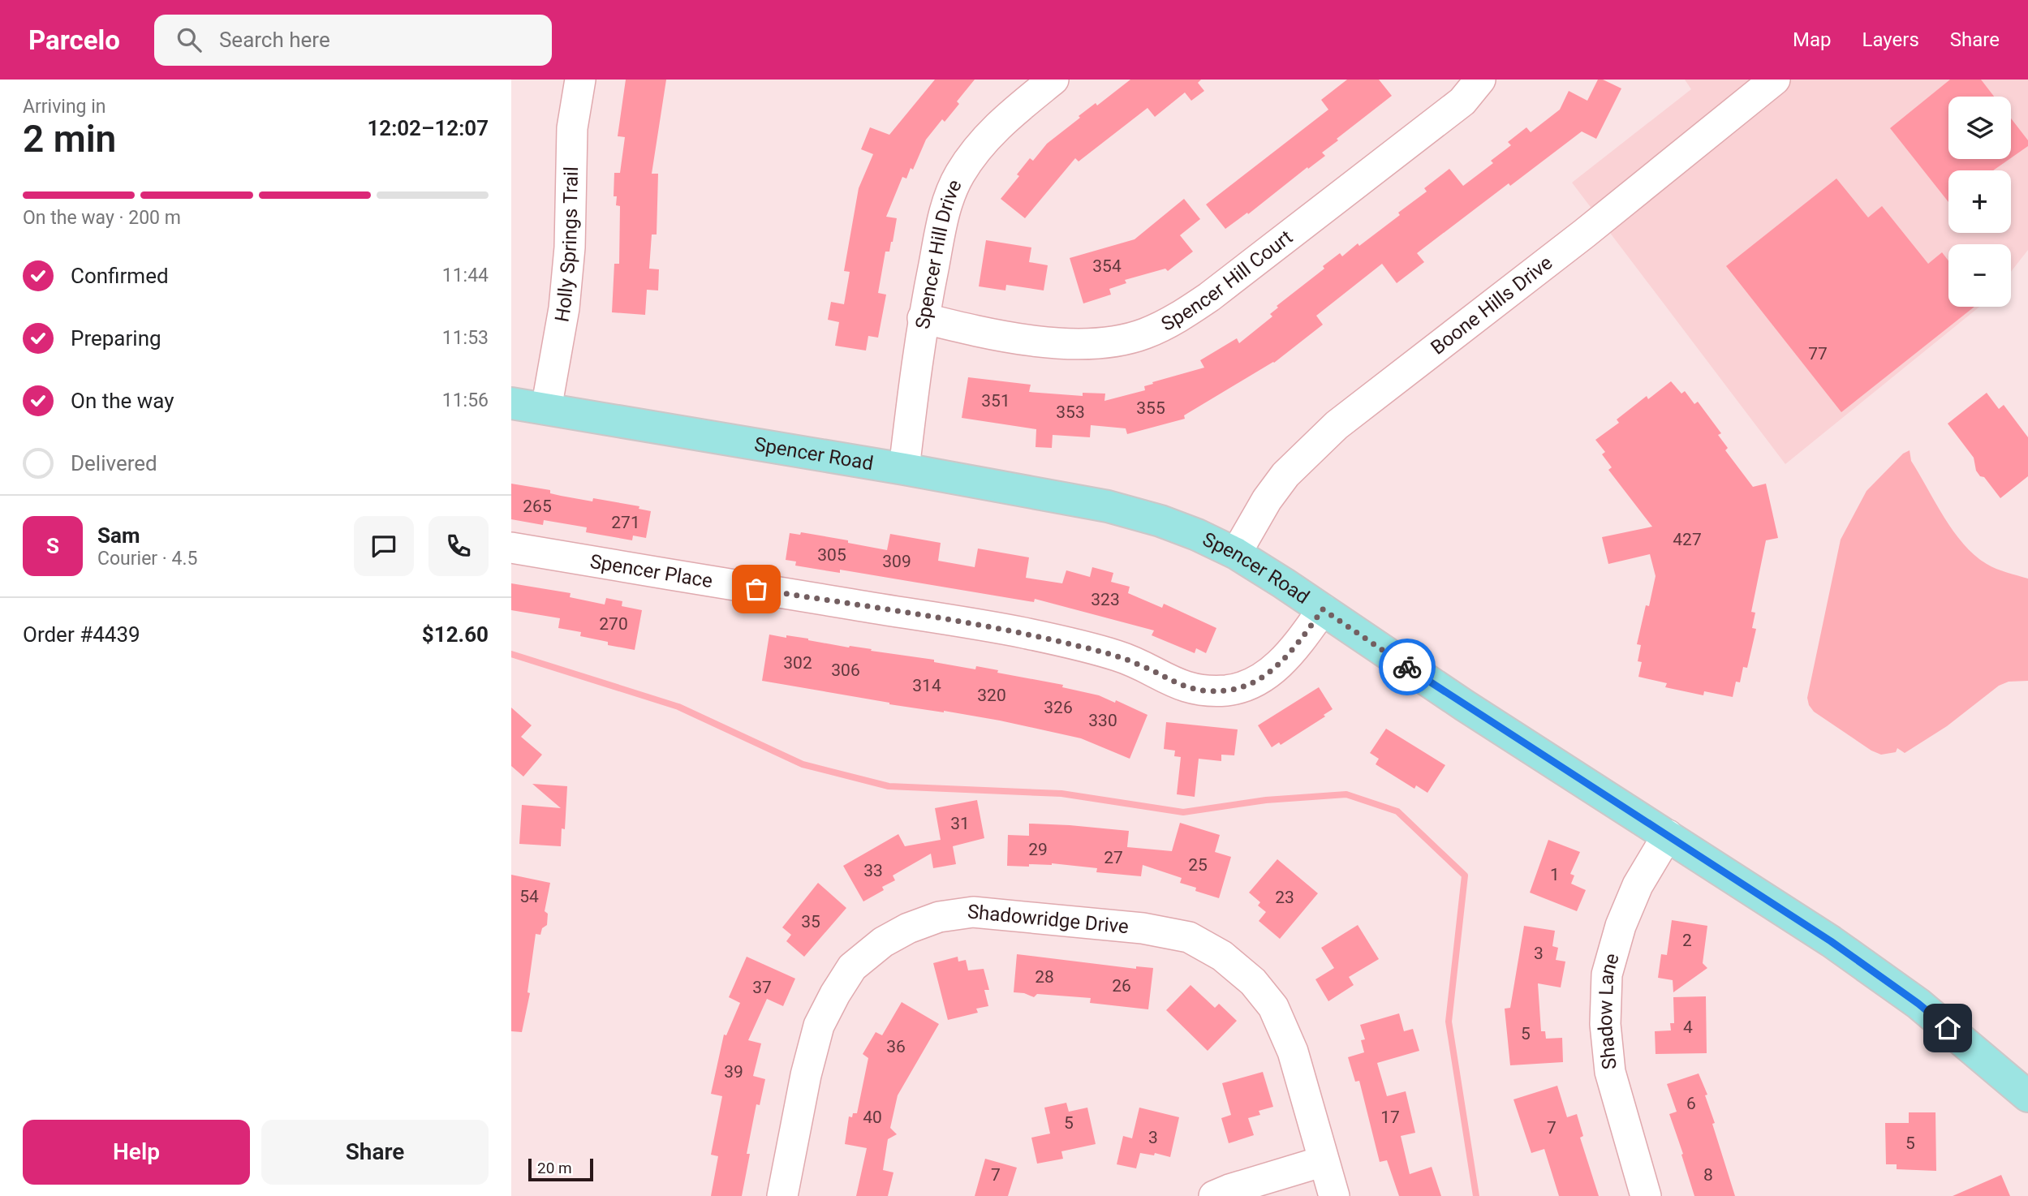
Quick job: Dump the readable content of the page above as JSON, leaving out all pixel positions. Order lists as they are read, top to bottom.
{
  "streets": {
    "main road": ["Spencer Road"],
    "street": [
      "Holly Springs Trail",
      "Spencer Hill Drive",
      "Spencer Hill Court",
      "Boone Hills Drive",
      "Spencer Place",
      "Shadowridge Drive",
      "Shadow Lane"
    ]
  },
  "crossings": [
    ["Holly Springs Trail", "Spencer Road"],
    ["Spencer Hill Drive", "Spencer Hill Court"],
    ["Spencer Hill Drive", "Spencer Road"],
    ["Boone Hills Drive", "Spencer Road"],
    ["Spencer Road", "Spencer Place"],
    ["Spencer Road", "Shadow Lane"]
  ],
  "house_numbers": [
    "354",
    "77",
    "351",
    "355",
    "353",
    "265",
    "271",
    "427",
    "305",
    "309",
    "323",
    "270",
    "302",
    "306",
    "314",
    "320",
    "326",
    "330",
    "31",
    "29",
    "27",
    "25",
    "33",
    "1",
    "54",
    "23",
    "35",
    "2",
    "3",
    "28",
    "26",
    "37",
    "4",
    "5",
    "36",
    "39",
    "6",
    "40",
    "17",
    "5",
    "7",
    "3",
    "5",
    "7",
    "8"
  ],
  "scale_bar": "20 m",
  "page": {
    "header": "Parcelo",
    "search": "Search here",
    "nav": ["Map", "Layers", "Share"],
    "heading": ["2 min", "Arriving in", "12:02–12:07"],
    "panel": [
      "Sam",
      "Courier · 4.5",
      "Order #4439",
      "$12.60"
    ],
    "map_buttons": ["+", "−"],
    "bar": "On the way · 200 m",
    "list": [
      ["Confirmed", "11:44"],
      ["Preparing", "11:53"],
      ["On the way", "11:56"],
      "Delivered"
    ],
    "round": "S",
    "buttons": ["Help", "Share"],
    "scale": "20 m"
  }
}
